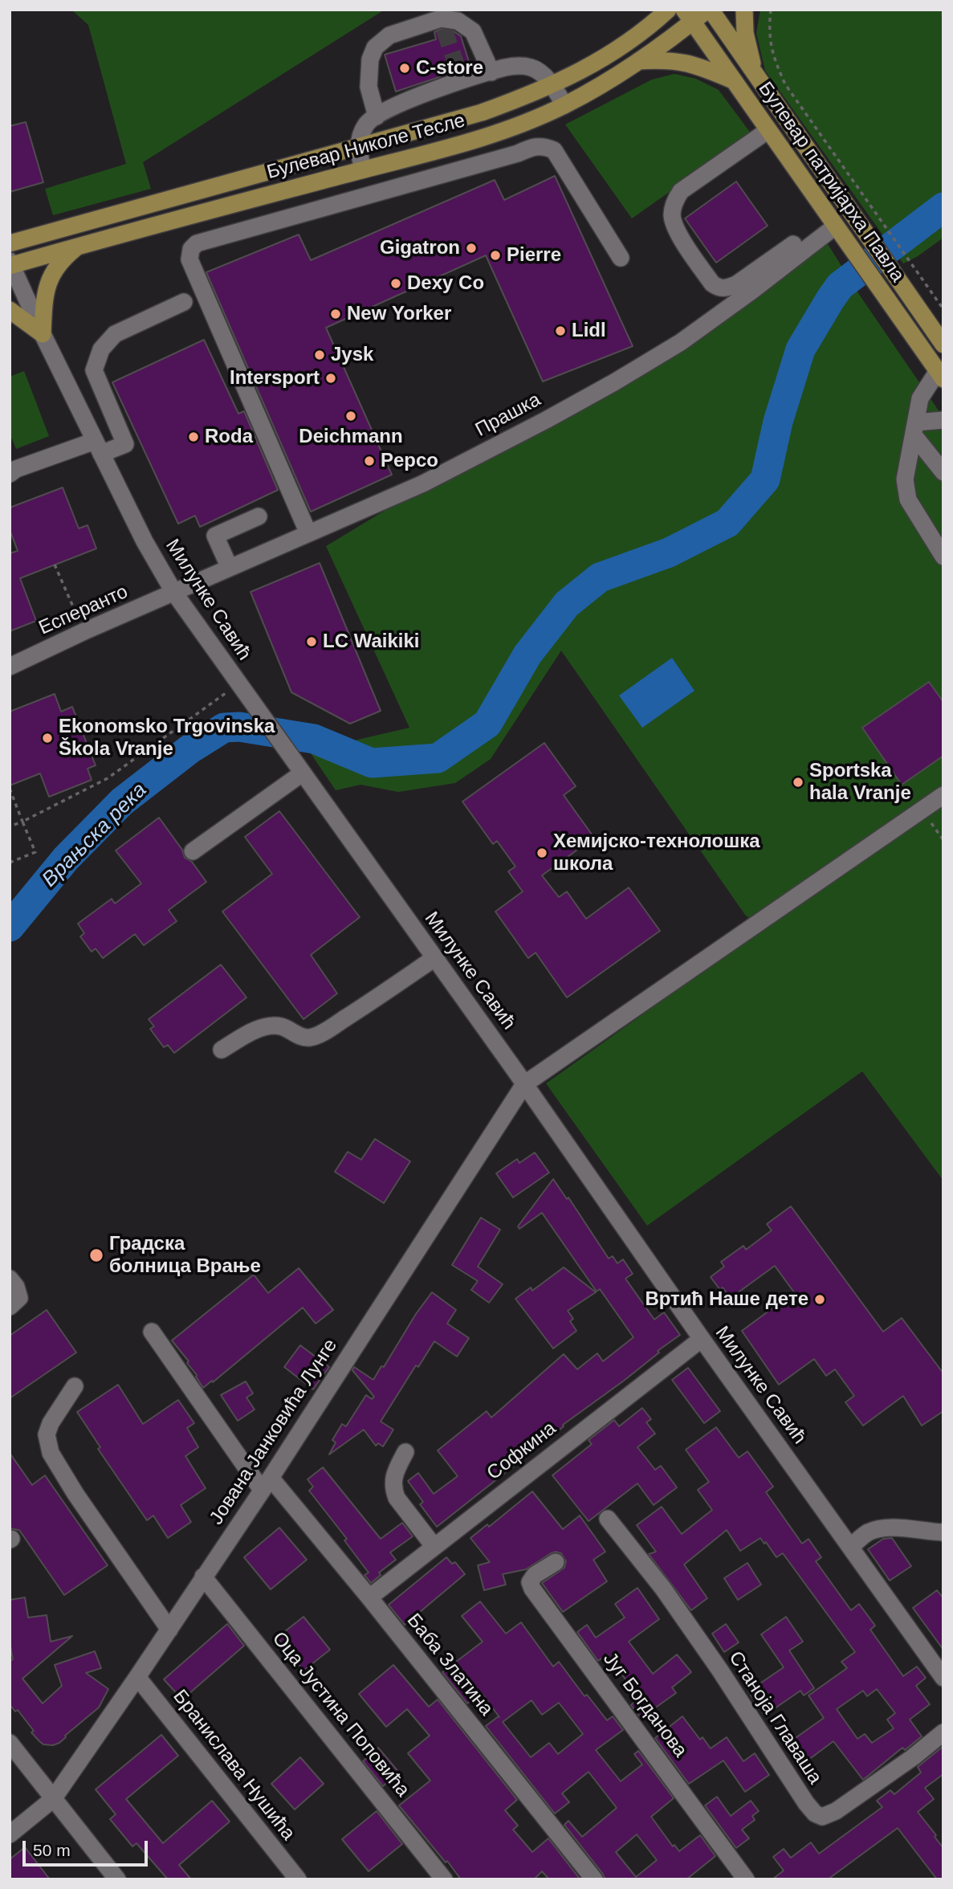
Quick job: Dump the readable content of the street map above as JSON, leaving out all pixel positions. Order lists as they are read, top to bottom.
{
  "streets": {
    "main road": ["Булевар Николе Тесле", "Булевар патријарха Павла"],
    "street": [
      "Прашка",
      "Милунке Савић",
      "Есперанто",
      "Јована Јанковића Лунге",
      "Софкина",
      "Баба Златина",
      "Југ Богданова",
      "Оца Јустина Поповића",
      "Станоја Главаша",
      "Бранислава Нушића"
    ]
  },
  "crossings": [
    ["Булевар Николе Тесле", "Булевар патријарха Павла"],
    ["Булевар Николе Тесле", "Милунке Савић"],
    ["Булевар патријарха Павла", "Прашка"],
    ["Прашка", "Милунке Савић"],
    ["Прашка", "Есперанто"],
    ["Милунке Савић", "Есперанто"],
    ["Милунке Савић", "Јована Јанковића Лунге"],
    ["Милунке Савић", "Софкина"],
    ["Јована Јанковића Лунге", "Баба Златина"],
    ["Јована Јанковића Лунге", "Оца Јустина Поповића"],
    ["Јована Јанковића Лунге", "Бранислава Нушића"],
    ["Софкина", "Баба Златина"]
  ],
  "water": ["Врањска река"],
  "places": [
    "C-store",
    "Gigatron",
    "Pierre",
    "Dexy Co",
    "New Yorker",
    "Lidl",
    "Jysk",
    "Intersport",
    "Deichmann",
    "Roda",
    "Pepco",
    "LC Waikiki",
    "Ekonomsko Trgovinska Škola Vranje",
    "Sportska hala Vranje",
    "Хемијско-технолошка школа",
    "Градска болница Врање",
    "Вртић Наше дете"
  ],
  "scale_bar": "50 m"
}
